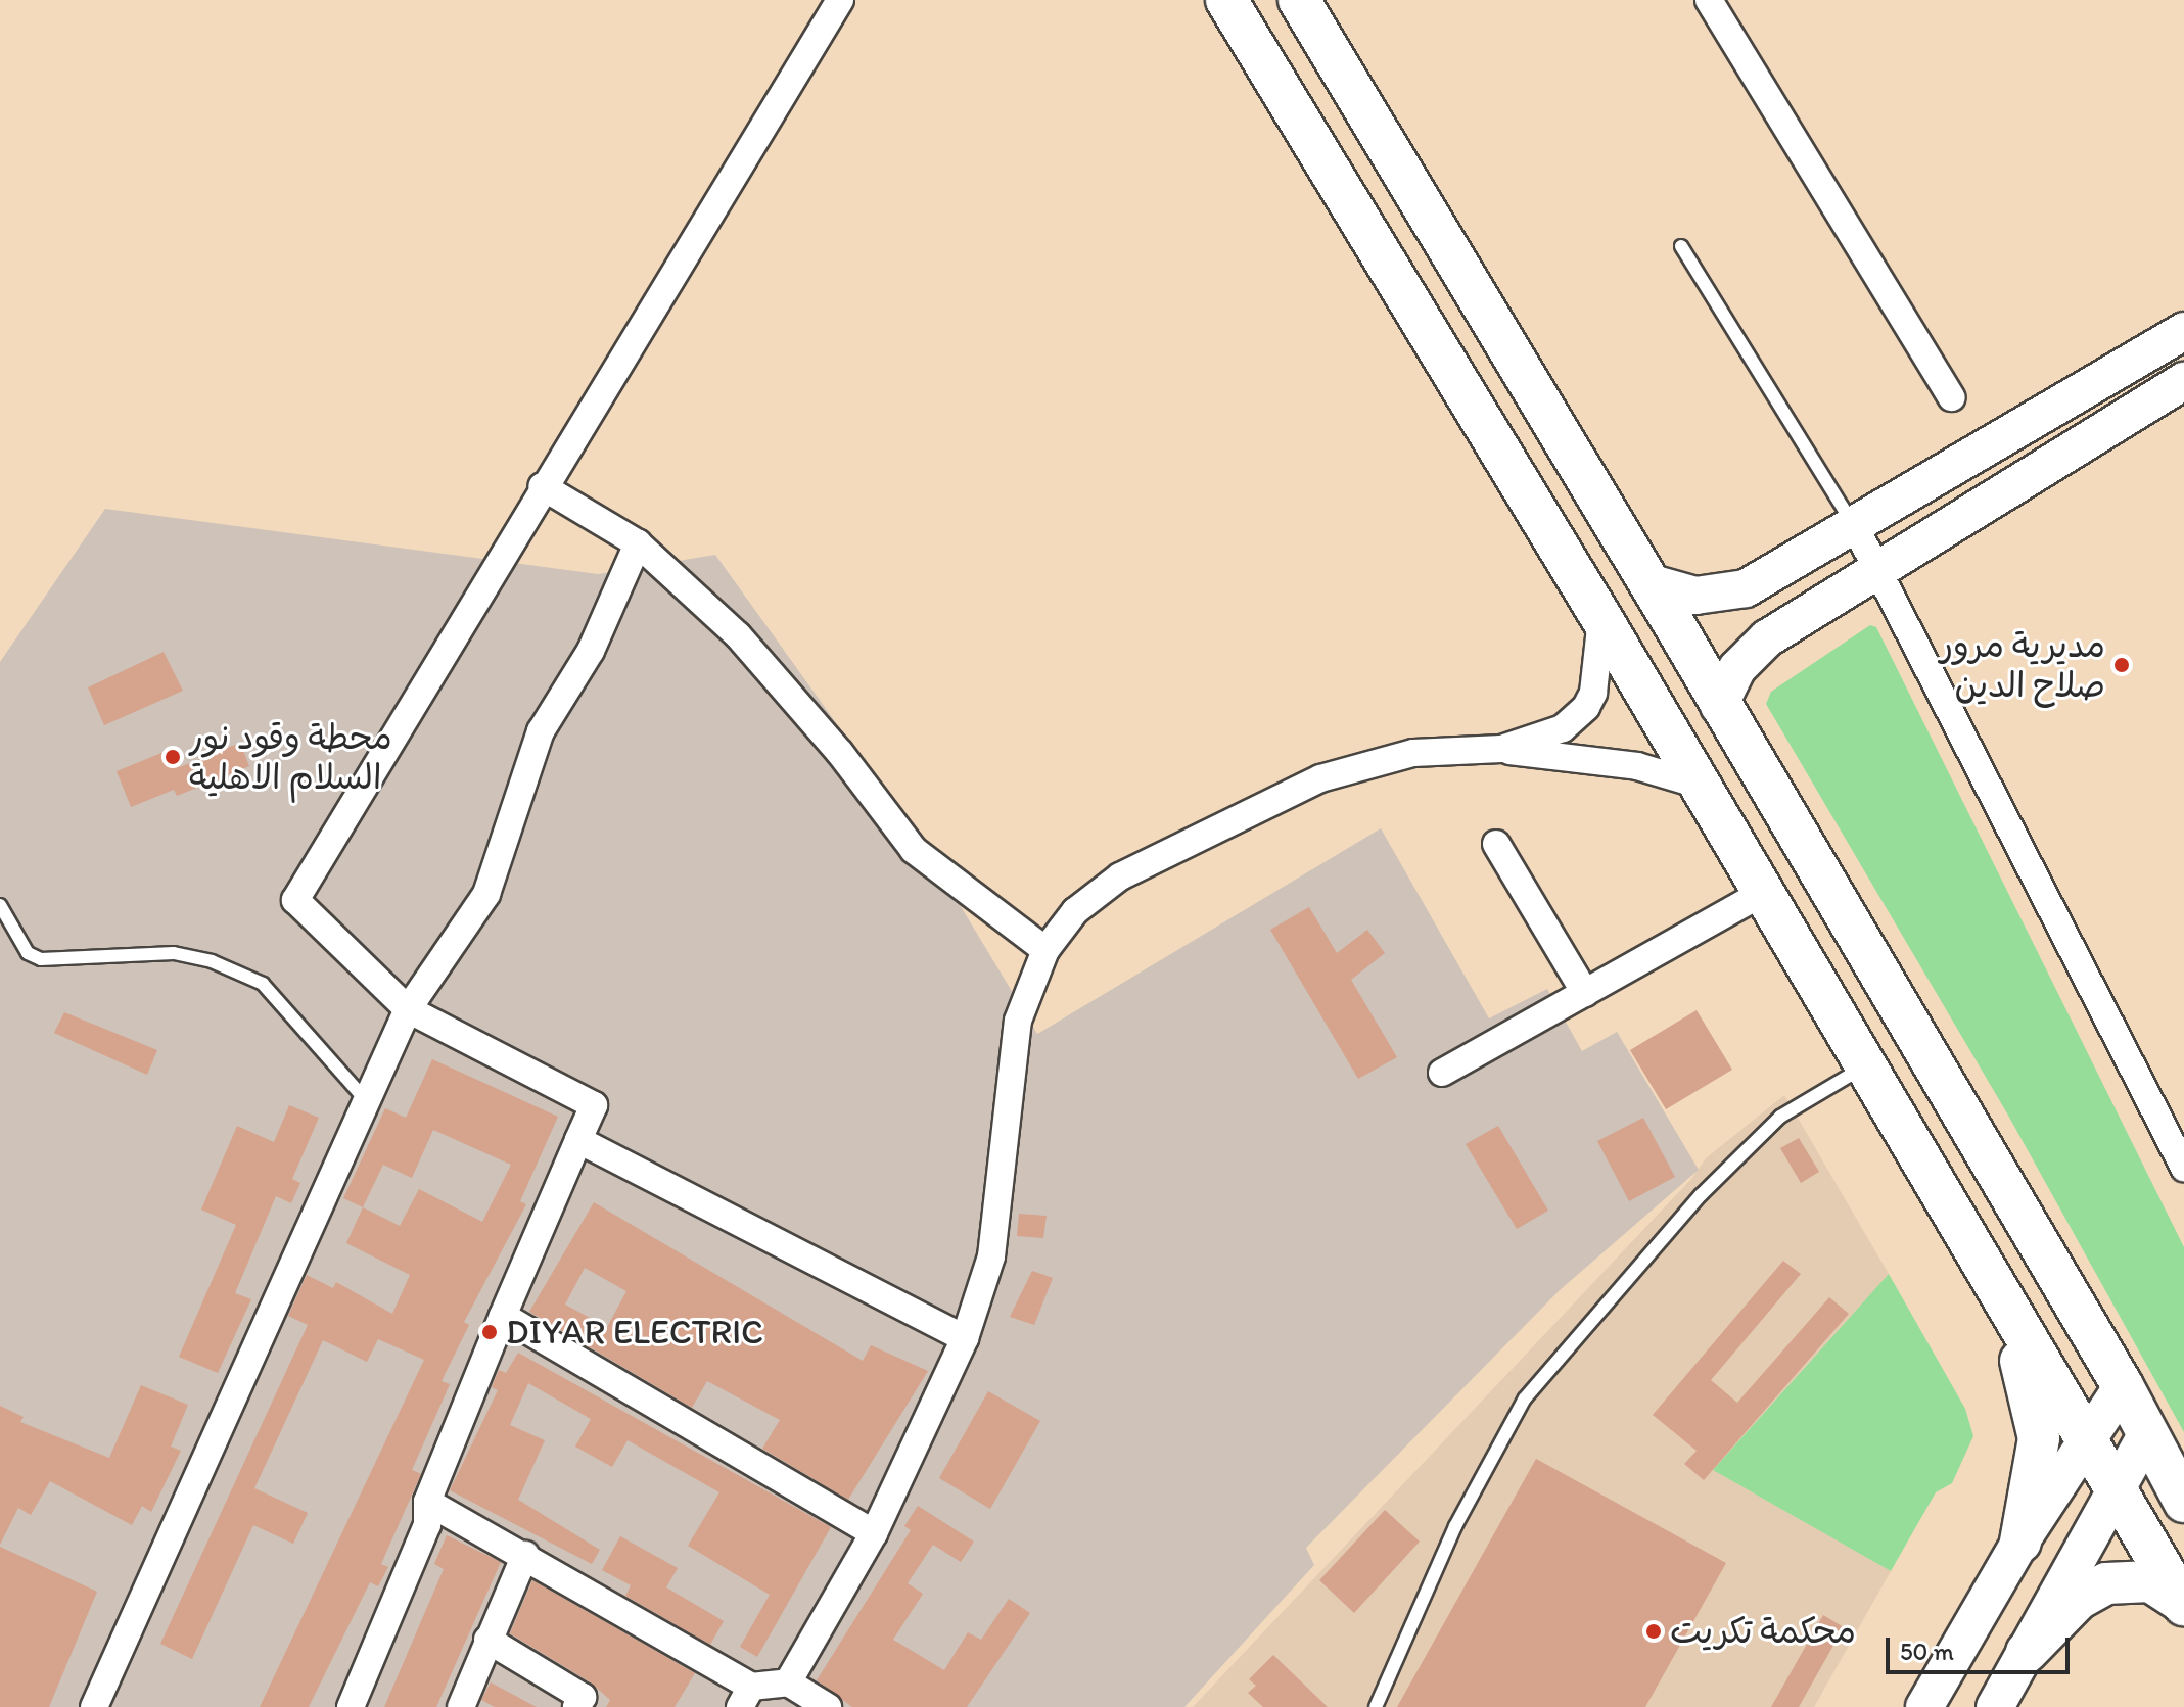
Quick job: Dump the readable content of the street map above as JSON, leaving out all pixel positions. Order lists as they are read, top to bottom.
{
  "places": [
    "مديرية مرور صلاح الدين",
    "محطة وقود نور السلام الاهلية",
    "DIYAR ELECTRIC",
    "محكمة تكريت"
  ],
  "scale_bar": "50 m"
}
